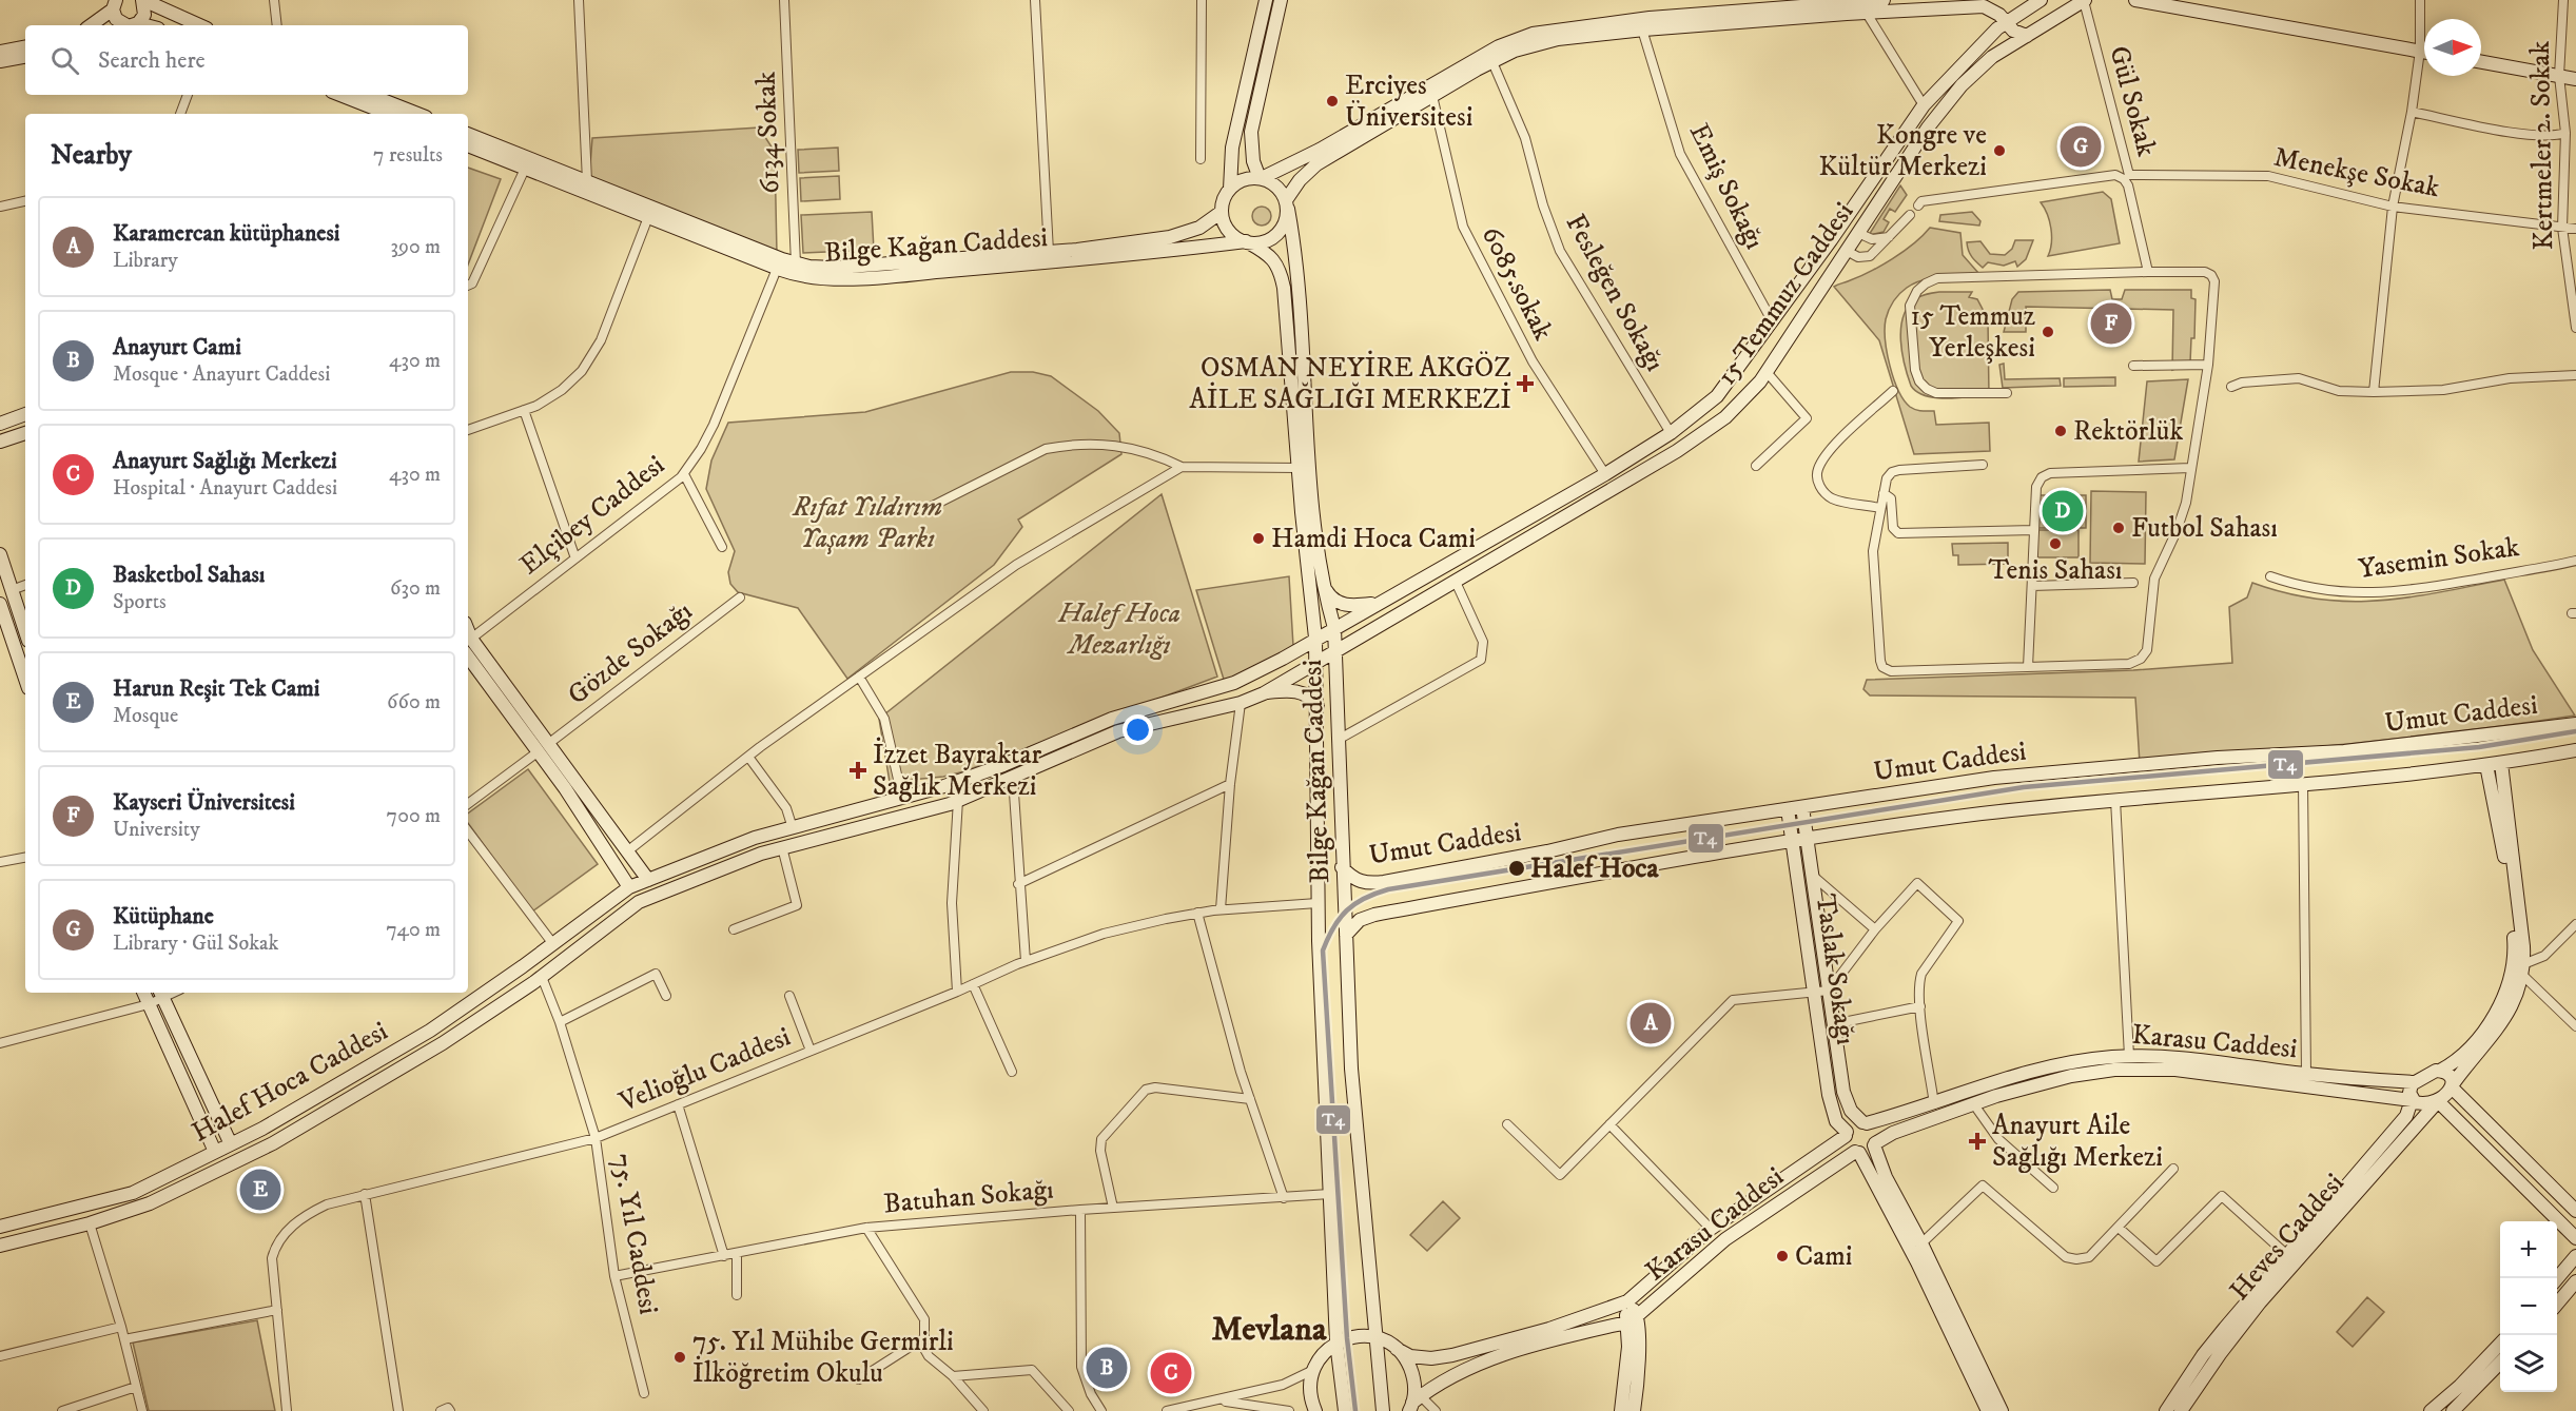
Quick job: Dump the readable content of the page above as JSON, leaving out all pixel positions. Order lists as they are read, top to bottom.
{
  "streets": {
    "street": [
      "Gül Sokak",
      "6134 Sokak",
      "Kertmeler 2. Sokak",
      "Menekşe Sokak",
      "Emiş Sokağı",
      "Bilge Kağan Caddesi",
      "6085.sokak",
      "Fesleğen Sokağı",
      "15 Temmuz Caddesi",
      "Elçibey Caddesi",
      "Yasemin Sokak",
      "Gözde Sokağı",
      "Umut Caddesi",
      "Taslak Sokağı",
      "Karasu Caddesi",
      "Velioğlu Caddesi",
      "Halef Hoca Caddesi",
      "Batuhan Sokağı",
      "75. Yıl Caddesi",
      "Heves Caddesi"
    ]
  },
  "crossings": [
    ["Gül Sokak", "Menekşe Sokak"],
    ["Gül Sokak", "15 Temmuz Caddesi"],
    ["6134 Sokak", "Bilge Kağan Caddesi"],
    ["Kertmeler 2. Sokak", "Menekşe Sokak"],
    ["Emiş Sokağı", "15 Temmuz Caddesi"],
    ["Bilge Kağan Caddesi", "15 Temmuz Caddesi"],
    ["Bilge Kağan Caddesi", "Elçibey Caddesi"],
    ["Bilge Kağan Caddesi", "Umut Caddesi"],
    ["Bilge Kağan Caddesi", "Velioğlu Caddesi"],
    ["Bilge Kağan Caddesi", "Halef Hoca Caddesi"],
    ["Bilge Kağan Caddesi", "Batuhan Sokağı"],
    ["6085.sokak", "15 Temmuz Caddesi"],
    ["Fesleğen Sokağı", "15 Temmuz Caddesi"],
    ["15 Temmuz Caddesi", "Halef Hoca Caddesi"],
    ["Umut Caddesi", "Taslak Sokağı"],
    ["Taslak Sokağı", "Karasu Caddesi"],
    ["Karasu Caddesi", "Heves Caddesi"],
    ["Velioğlu Caddesi", "75. Yıl Caddesi"],
    ["Halef Hoca Caddesi", "75. Yıl Caddesi"],
    ["Batuhan Sokağı", "75. Yıl Caddesi"]
  ],
  "districts": ["Mevlana"],
  "parks": ["Rıfat Yıldırım Yaşam Parkı", "Halef Hoca Mezarlığı"],
  "places": {
    "other": [
      "Erciyes Üniversitesi",
      "Kongre ve Kültür Merkezi",
      "15 Temmuz Yerleşkesi",
      "Rektörlük",
      "Futbol Sahası",
      "Hamdi Hoca Cami",
      "Tenis Sahası",
      "Halef Hoca",
      "Cami",
      "75. Yıl Mühibe Germirli İlköğretim Okulu"
    ],
    "health": ["OSMAN NEYİRE AKGÖZ AİLE SAĞLIĞI MERKEZİ", "İzzet Bayraktar Sağlık Merkezi", "Anayurt Aile Sağlığı Merkezi"]
  },
  "lines": ["transit line T4"],
  "north": "right",
  "page": {
    "search": "Search here",
    "heading": ["Nearby", "7 results"],
    "pins": [
      "G",
      "F",
      "D",
      "A",
      "E",
      "B",
      "C"
    ],
    "list": [
      {
        "mark": "A",
        "name": "Karamercan kütüphanesi",
        "note": "Library",
        "value": "390 m"
      },
      {
        "mark": "B",
        "name": "Anayurt Cami",
        "note": "Mosque · Anayurt Caddesi",
        "value": "430 m"
      },
      {
        "mark": "C",
        "name": "Anayurt Sağlığı Merkezi",
        "note": "Hospital · Anayurt Caddesi",
        "value": "430 m"
      },
      {
        "mark": "D",
        "name": "Basketbol Sahası",
        "note": "Sports",
        "value": "630 m"
      },
      {
        "mark": "E",
        "name": "Harun Reşit Tek Cami",
        "note": "Mosque",
        "value": "660 m"
      },
      {
        "mark": "F",
        "name": "Kayseri Üniversitesi",
        "note": "University",
        "value": "700 m"
      },
      {
        "mark": "G",
        "name": "Kütüphane",
        "note": "Library · Gül Sokak",
        "value": "740 m"
      }
    ],
    "map_buttons": ["+", "−"]
  }
}
